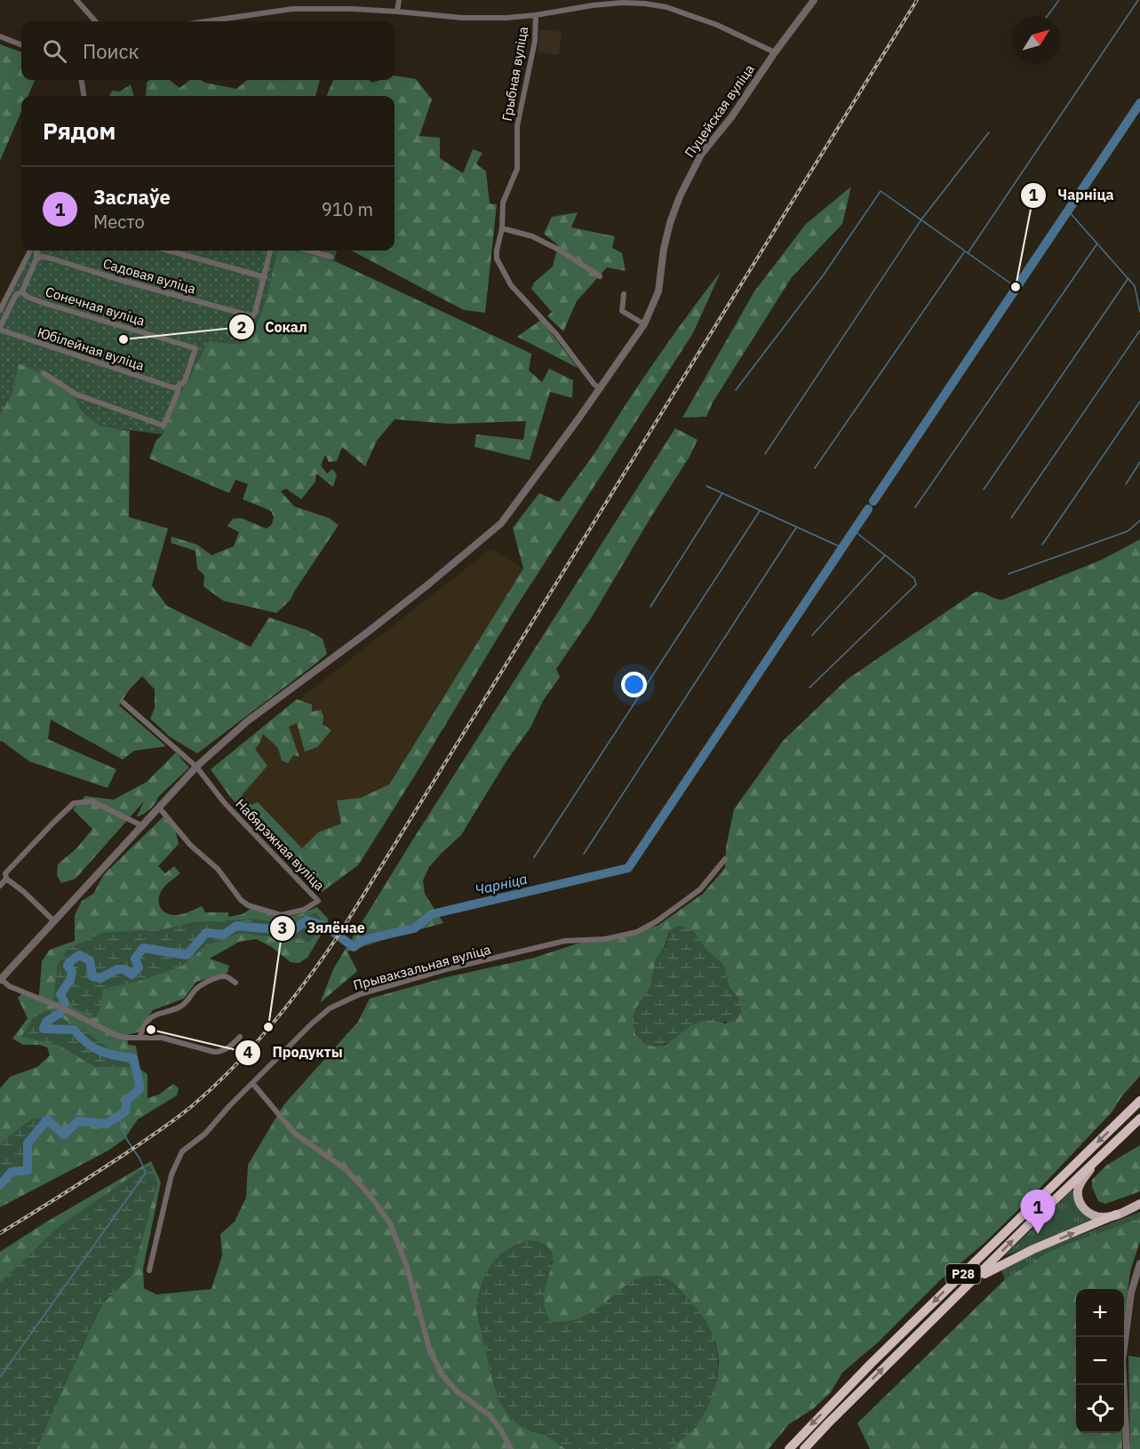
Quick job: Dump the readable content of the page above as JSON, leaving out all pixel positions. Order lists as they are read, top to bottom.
{
  "streets": {
    "highway": ["Р28"],
    "street": [
      "Грыбная вуліца",
      "Пуцейская вуліца",
      "Садовая вуліца",
      "Сонечная вуліца",
      "Юбілейная вуліца",
      "Набярэжная вуліца",
      "Прывакзальная вуліца"
    ]
  },
  "crossings": [
    ["Грыбная вуліца", "Пуцейская вуліца"],
    ["Пуцейская вуліца", "Набярэжная вуліца"],
    ["Сонечная вуліца", "Юбілейная вуліца"]
  ],
  "water": ["Чарніца"],
  "places": [
    "Чарніца",
    "Сокал",
    "Зялёнае",
    "Продукты"
  ],
  "north": "top right",
  "page": {
    "search": "Поиск",
    "heading": "Рядом",
    "list": [
      {
        "mark": "1",
        "name": "Заслаўе",
        "note": "Место",
        "value": "910 m"
      }
    ],
    "pins": "1",
    "map_buttons": ["+", "−"]
  }
}
